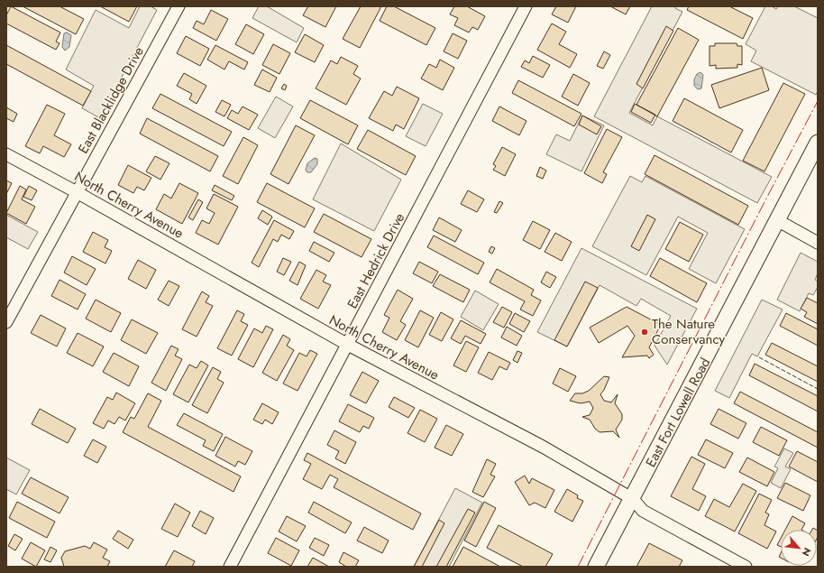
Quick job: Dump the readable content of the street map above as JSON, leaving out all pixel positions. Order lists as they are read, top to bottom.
{
  "streets": {
    "main road": ["East Fort Lowell Road"],
    "street": ["East Blacklidge Drive", "North Cherry Avenue", "East Hedrick Drive"]
  },
  "crossings": [
    ["East Blacklidge Drive", "North Cherry Avenue"],
    ["North Cherry Avenue", "East Hedrick Drive"],
    ["North Cherry Avenue", "East Fort Lowell Road"]
  ],
  "places": ["The Nature Conservancy"],
  "north": "bottom right"
}
